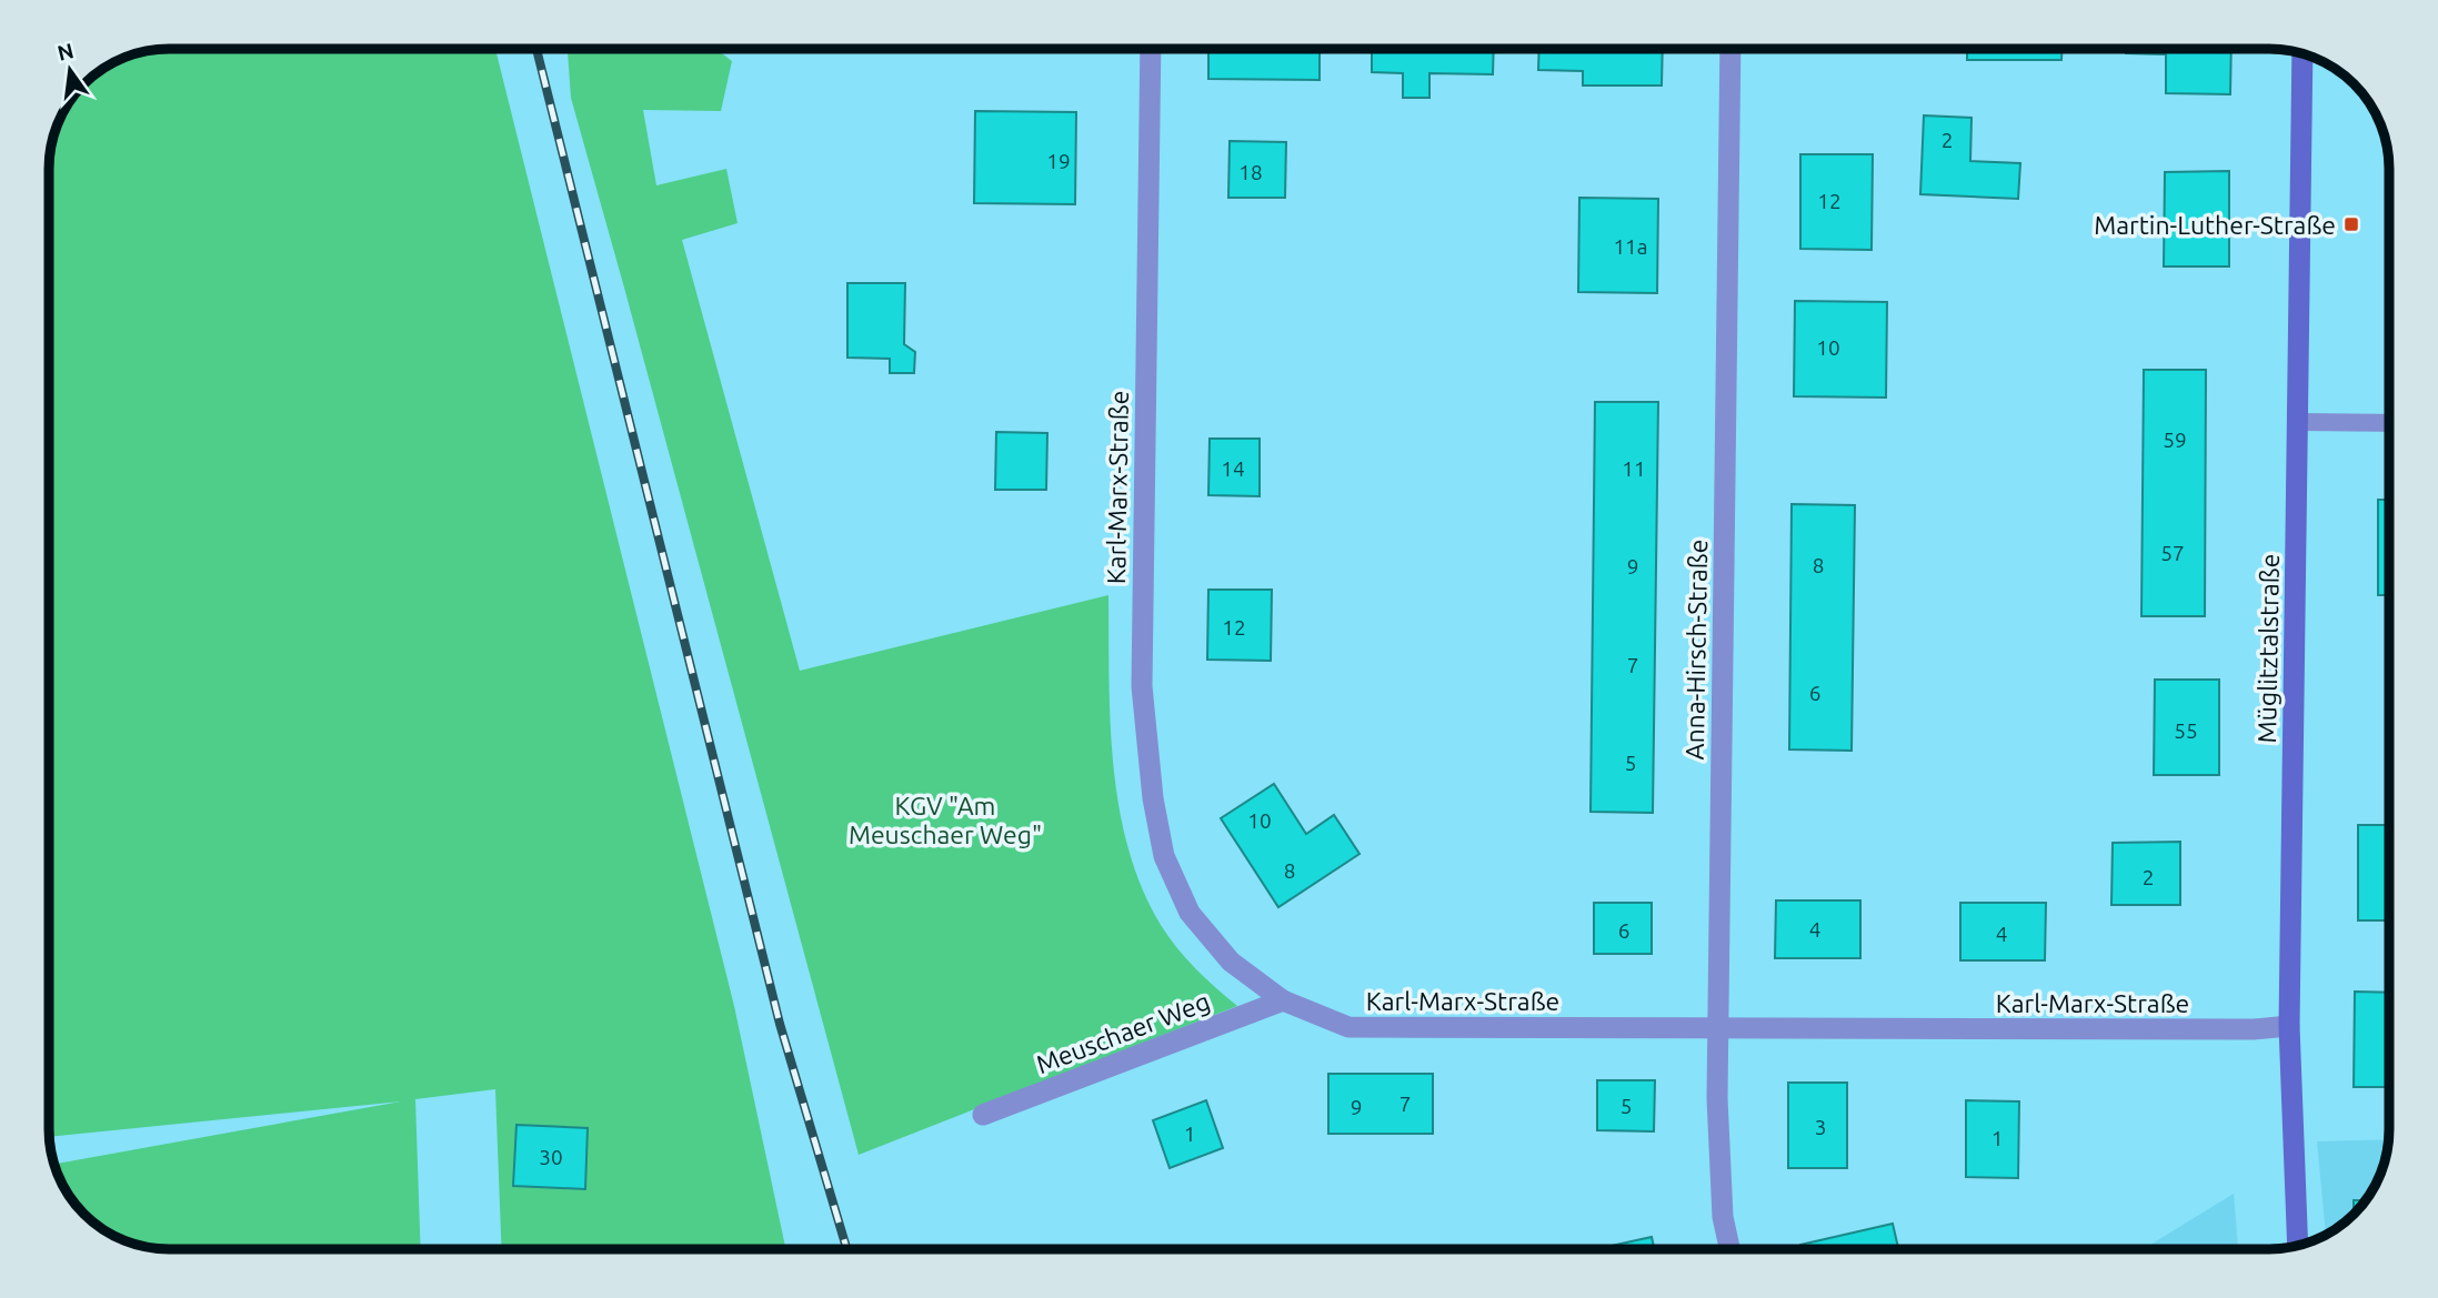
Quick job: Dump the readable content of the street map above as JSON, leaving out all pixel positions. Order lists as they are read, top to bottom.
{
  "streets": {
    "main road": ["Müglitztalstraße"],
    "street": ["Karl-Marx-Straße", "Anna-Hirsch-Straße", "Meuschaer Weg"]
  },
  "crossings": [
    ["Karl-Marx-Straße", "Müglitztalstraße"],
    ["Karl-Marx-Straße", "Anna-Hirsch-Straße"],
    ["Karl-Marx-Straße", "Meuschaer Weg"]
  ],
  "parks": ["KGV \"Am Meuschaer Weg\""],
  "places": {
    "transit": ["Martin-Luther-Straße"]
  },
  "house_numbers": [
    "2",
    "19",
    "18",
    "12",
    "11a",
    "10",
    "59",
    "14",
    "11",
    "57",
    "8",
    "9",
    "12",
    "7",
    "6",
    "55",
    "5",
    "10",
    "8",
    "2",
    "4",
    "6",
    "4",
    "7",
    "5",
    "9",
    "3",
    "1",
    "1",
    "30"
  ],
  "north": "top"
}
